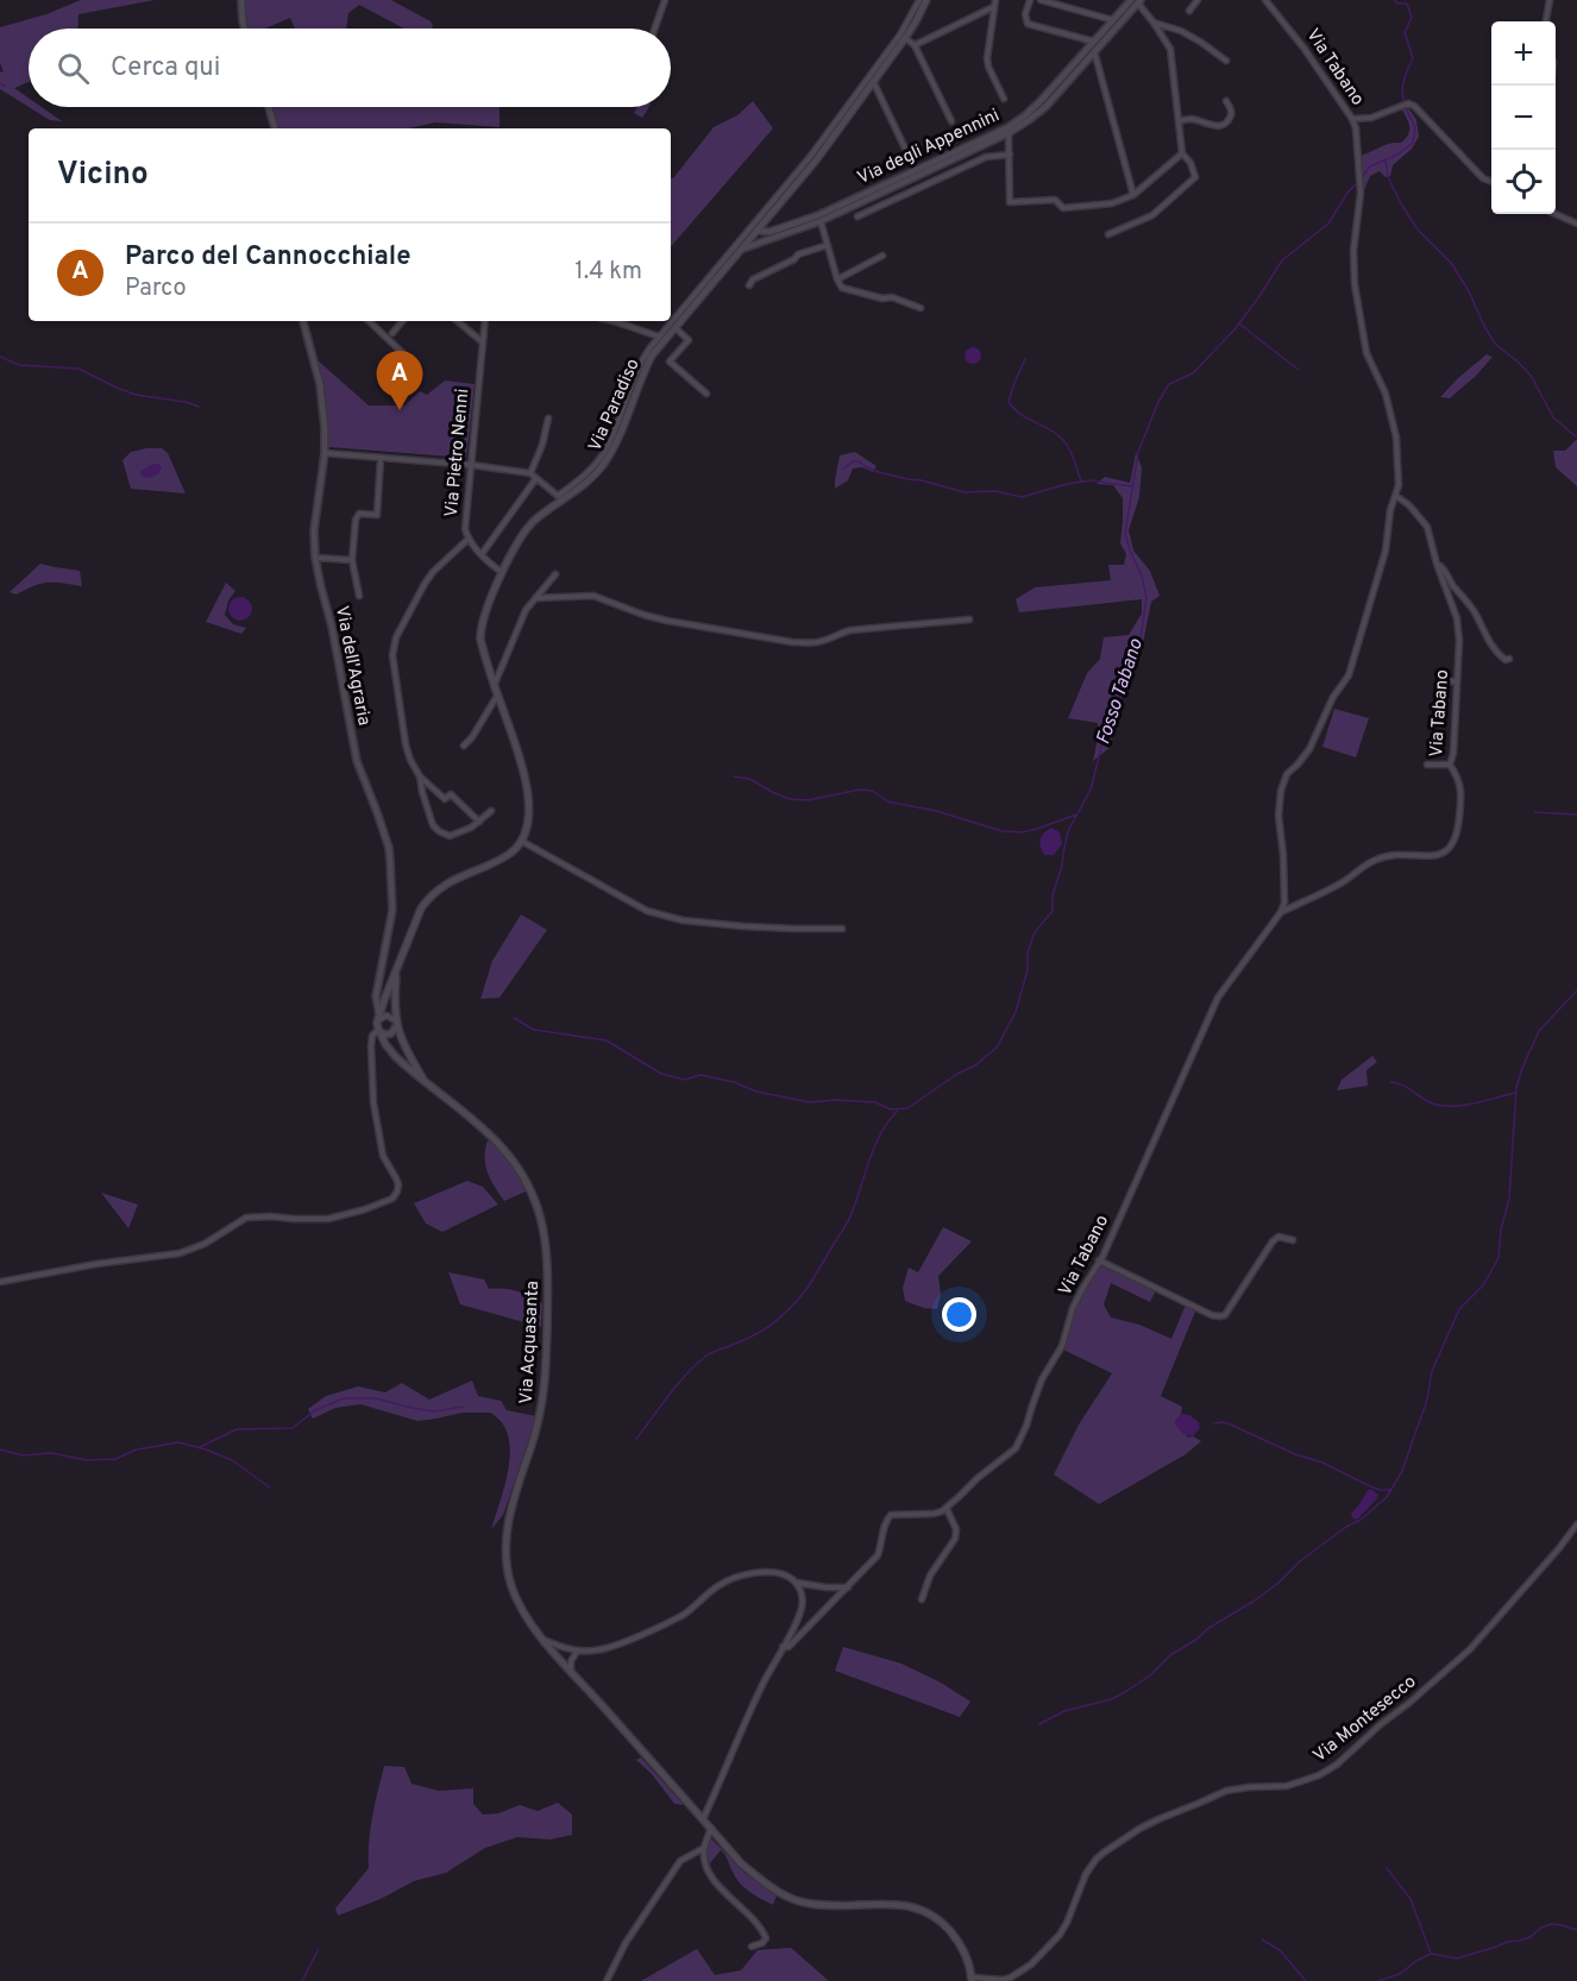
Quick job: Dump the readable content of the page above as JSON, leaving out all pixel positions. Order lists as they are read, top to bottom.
{
  "streets": {
    "main road": ["Via Paradiso", "Via Acquasanta"],
    "street": [
      "Via Tabano",
      "Via degli Appennini",
      "Via Pietro Nenni",
      "Via dell'Agraria",
      "Via Montesecco"
    ]
  },
  "crossings": [
    ["Via degli Appennini", "Via Paradiso"],
    ["Via Paradiso", "Via Pietro Nenni"],
    ["Via dell'Agraria", "Via Acquasanta"],
    ["Via Acquasanta", "Via Montesecco"]
  ],
  "water": ["Fosso Tabano"],
  "page": {
    "map_buttons": ["+", "−"],
    "search": "Cerca qui",
    "heading": "Vicino",
    "list": [
      {
        "mark": "A",
        "name": "Parco del Cannocchiale",
        "note": "Parco",
        "value": "1.4 km"
      }
    ],
    "pins": "A"
  }
}
